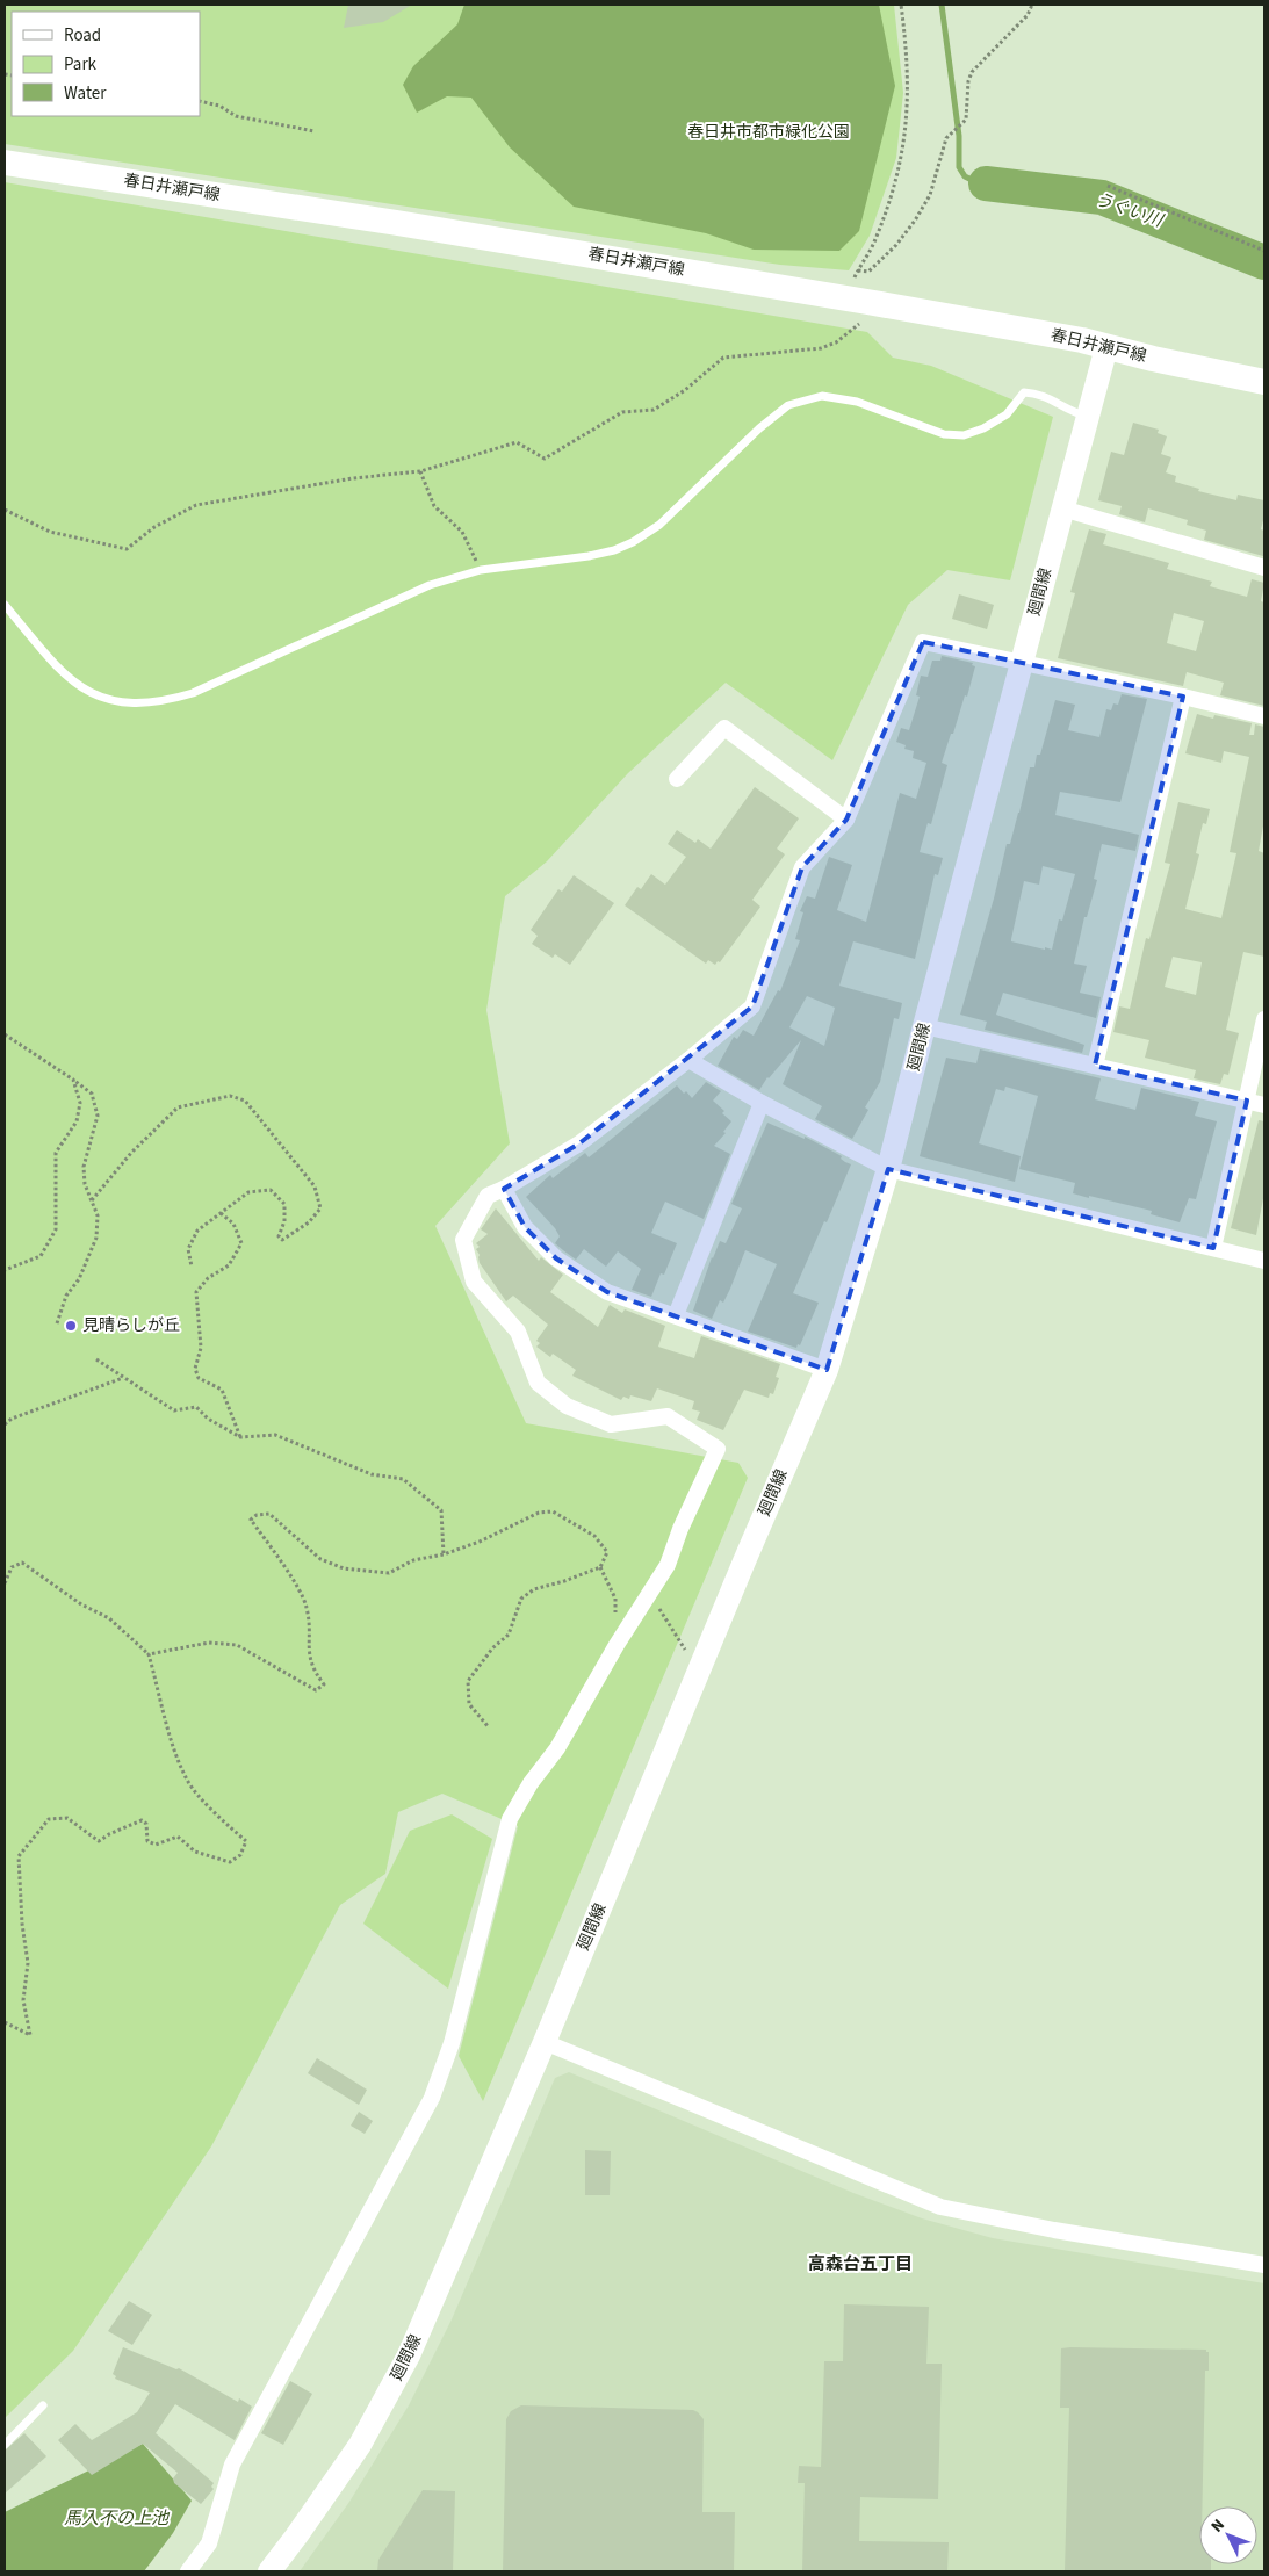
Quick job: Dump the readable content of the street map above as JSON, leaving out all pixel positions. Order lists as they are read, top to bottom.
{
  "streets": {
    "main road": ["春日井瀬戸線"],
    "street": ["廻間線"]
  },
  "crossings": [
    ["春日井瀬戸線", "廻間線"]
  ],
  "districts": ["高森台五丁目"],
  "water": ["うぐい川", "馬入不の上池"],
  "parks": ["春日井市都市緑化公園"],
  "places": ["見晴らしが丘"],
  "legend": ["Road", "Park", "Water"],
  "north": "top left"
}
